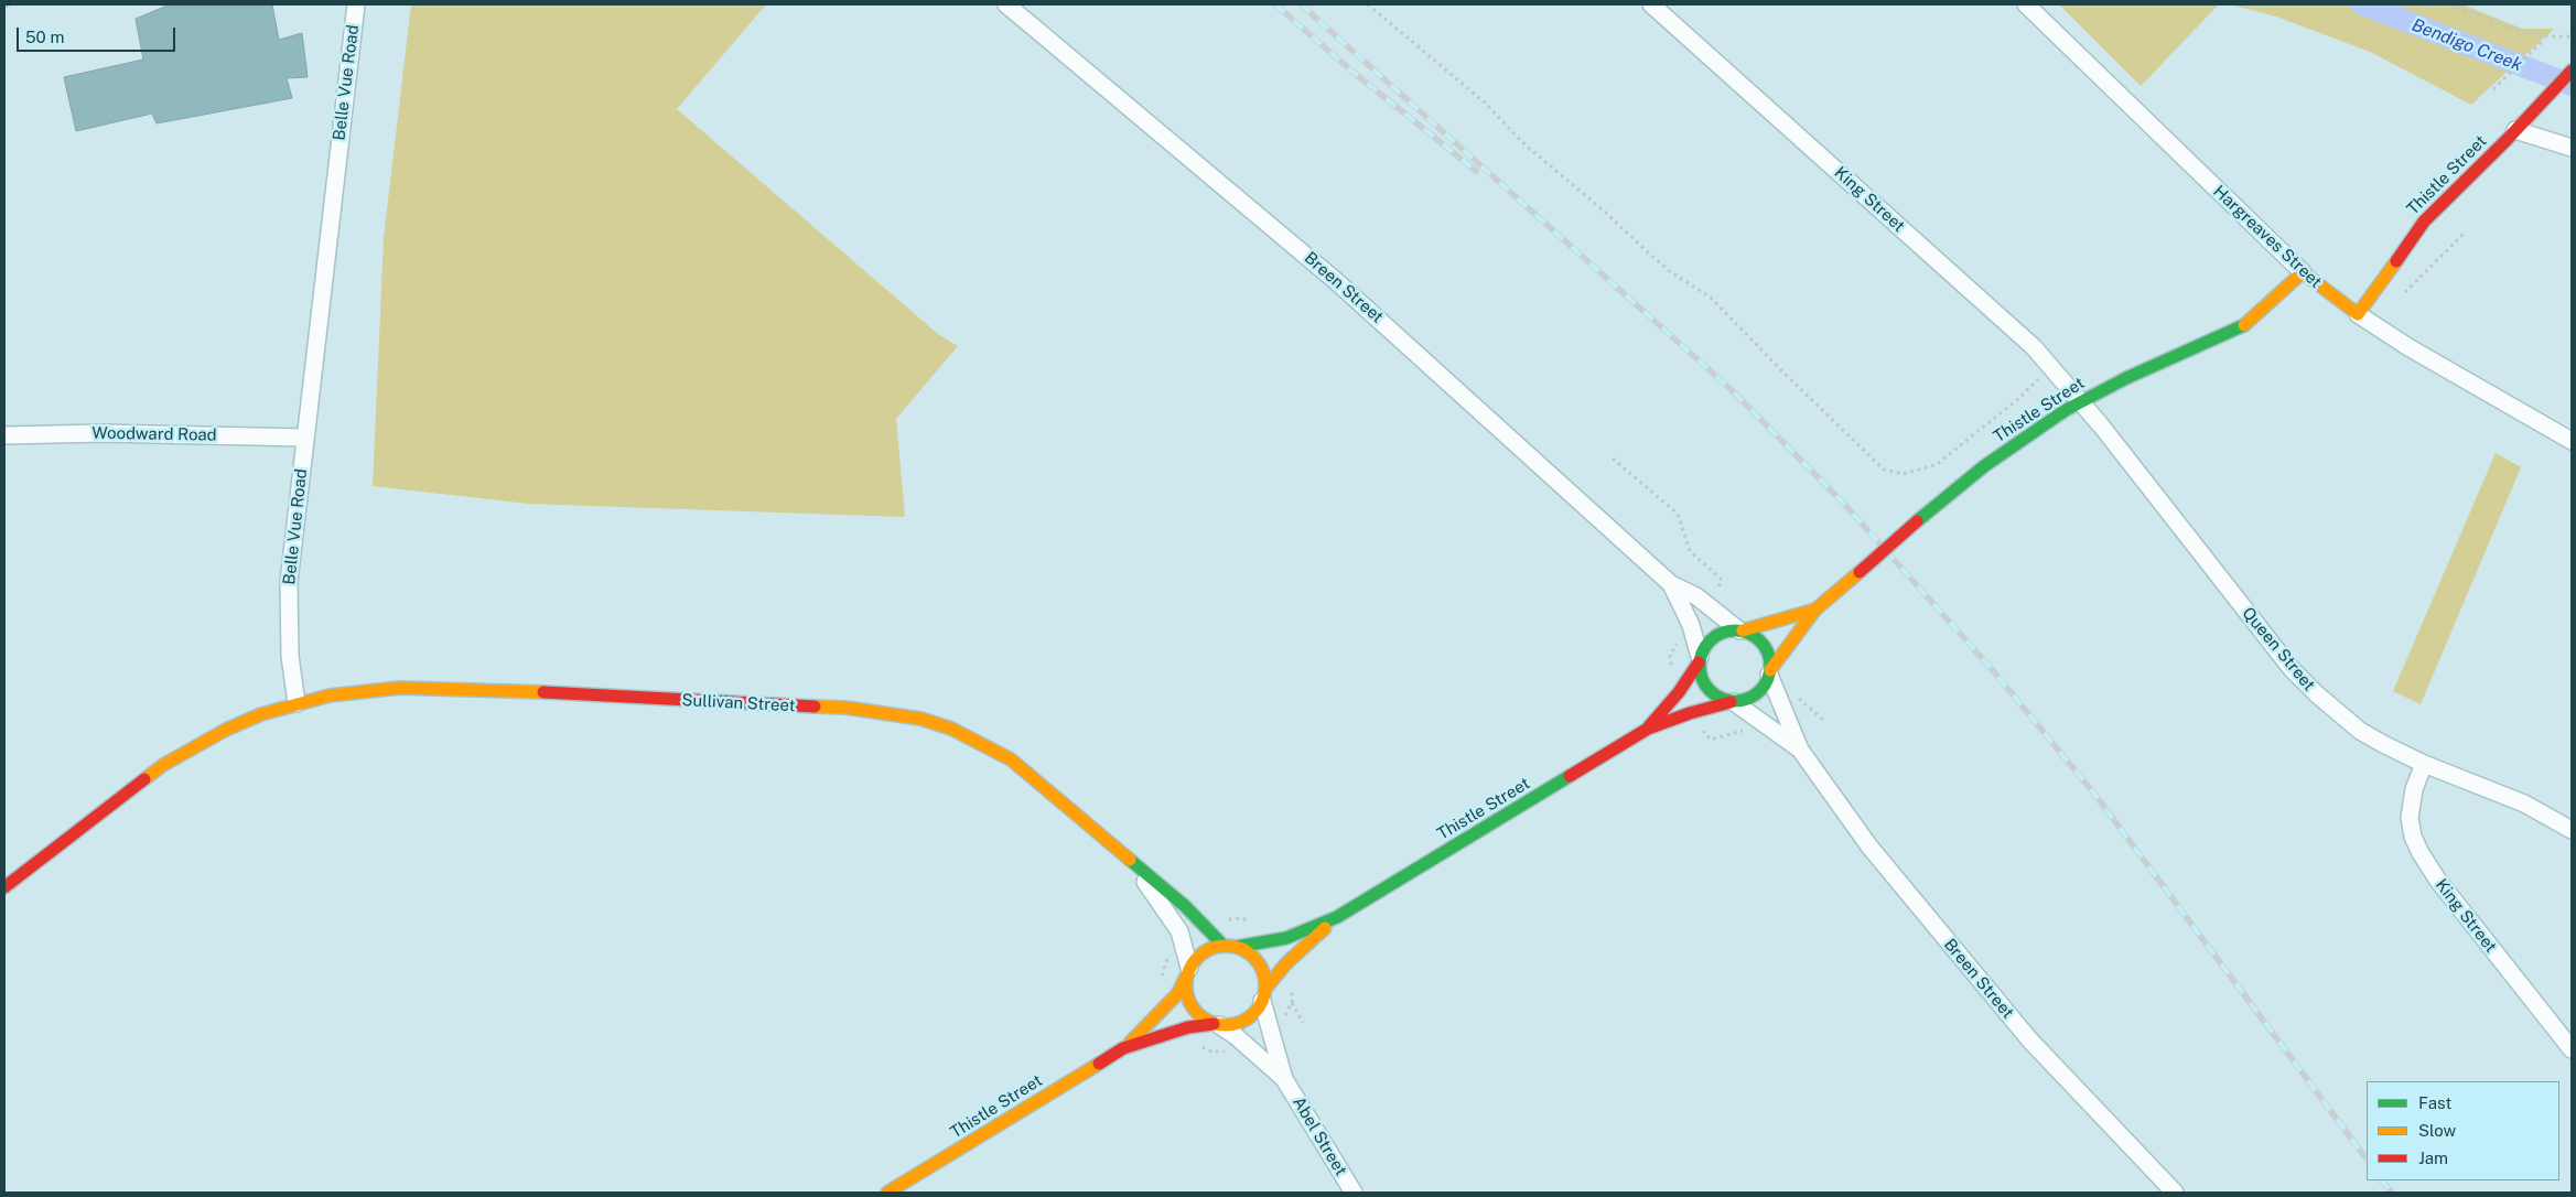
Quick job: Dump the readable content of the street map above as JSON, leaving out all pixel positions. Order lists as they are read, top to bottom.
{
  "streets": {
    "street": [
      "Belle Vue Road",
      "Thistle Street",
      "King Street",
      "Hargreaves Street",
      "Breen Street",
      "Woodward Road",
      "Queen Street",
      "Sullivan Street",
      "Abel Street"
    ]
  },
  "crossings": [
    ["Belle Vue Road", "Woodward Road"],
    ["Belle Vue Road", "Sullivan Street"],
    ["Thistle Street", "King Street"],
    ["Thistle Street", "Hargreaves Street"],
    ["Thistle Street", "Breen Street"],
    ["Thistle Street", "Queen Street"],
    ["Thistle Street", "Sullivan Street"],
    ["Thistle Street", "Abel Street"],
    ["King Street", "Queen Street"],
    ["Sullivan Street", "Abel Street"]
  ],
  "water": ["Bendigo Creek"],
  "legend": ["Fast", "Slow", "Jam"],
  "scale_bar": "50 m"
}
